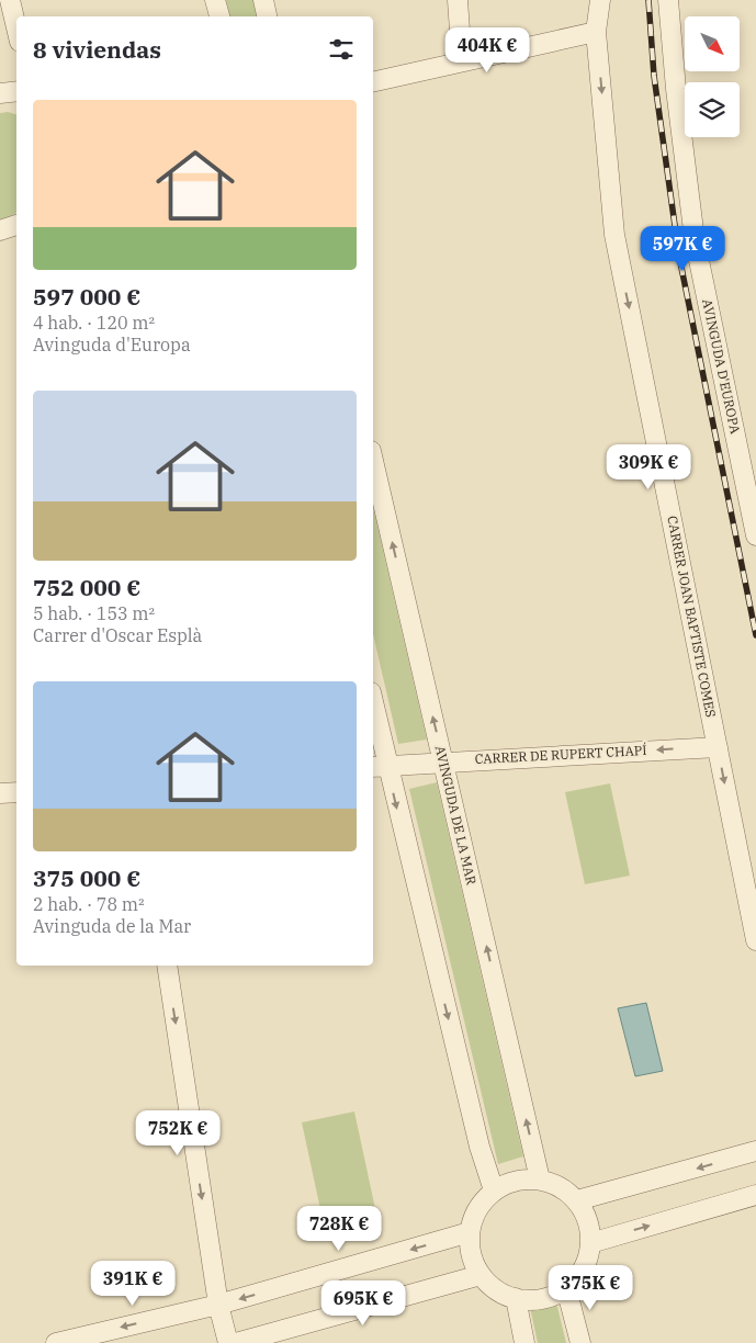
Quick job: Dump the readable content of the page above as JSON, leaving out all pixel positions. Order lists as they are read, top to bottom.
{
  "streets": {
    "street": [
      "AVINGUDA D'EUROPA",
      "CARRER JOAN BAPTISTE COMES",
      "CARRER DE RUPERT CHAPÍ",
      "AVINGUDA DE LA MAR"
    ]
  },
  "crossings": [
    ["CARRER JOAN BAPTISTE COMES", "CARRER DE RUPERT CHAPÍ"],
    ["CARRER DE RUPERT CHAPÍ", "AVINGUDA DE LA MAR"]
  ],
  "one_way": ["CARRER JOAN BAPTISTE COMES", "CARRER DE RUPERT CHAPÍ"],
  "north": "bottom right",
  "page": {
    "heading": "8 viviendas",
    "price": [
      "404K €",
      "597K €",
      "309K €",
      "752K €",
      "728K €",
      "391K €",
      "375K €",
      "695K €"
    ],
    "list": [
      {
        "name": "597 000 €",
        "note": "4 hab. · 120 m² · Avinguda d'Europa"
      },
      {
        "name": "752 000 €",
        "note": "5 hab. · 153 m² · Carrer d'Oscar Esplà"
      },
      {
        "name": "375 000 €",
        "note": "2 hab. · 78 m² · Avinguda de la Mar"
      }
    ]
  }
}
